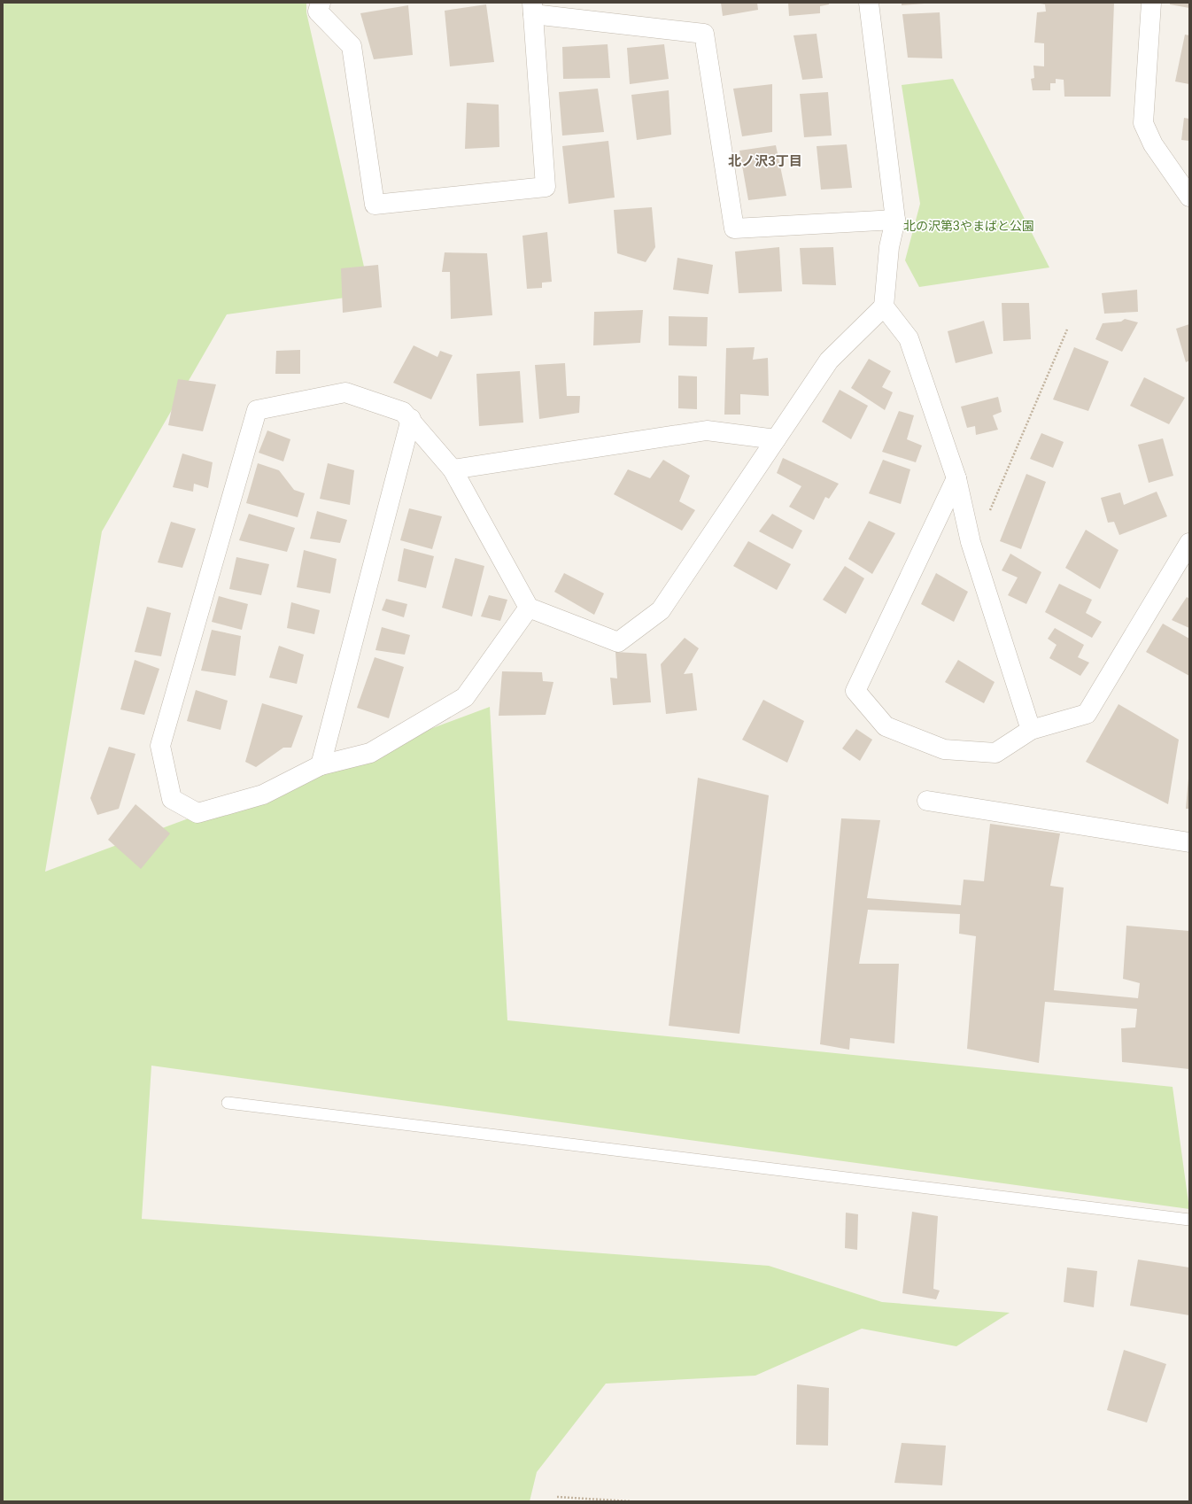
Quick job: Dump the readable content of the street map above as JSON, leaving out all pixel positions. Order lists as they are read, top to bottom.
{
  "districts": ["北ノ沢3丁目"],
  "parks": ["北の沢第3やまばと公園"]
}
